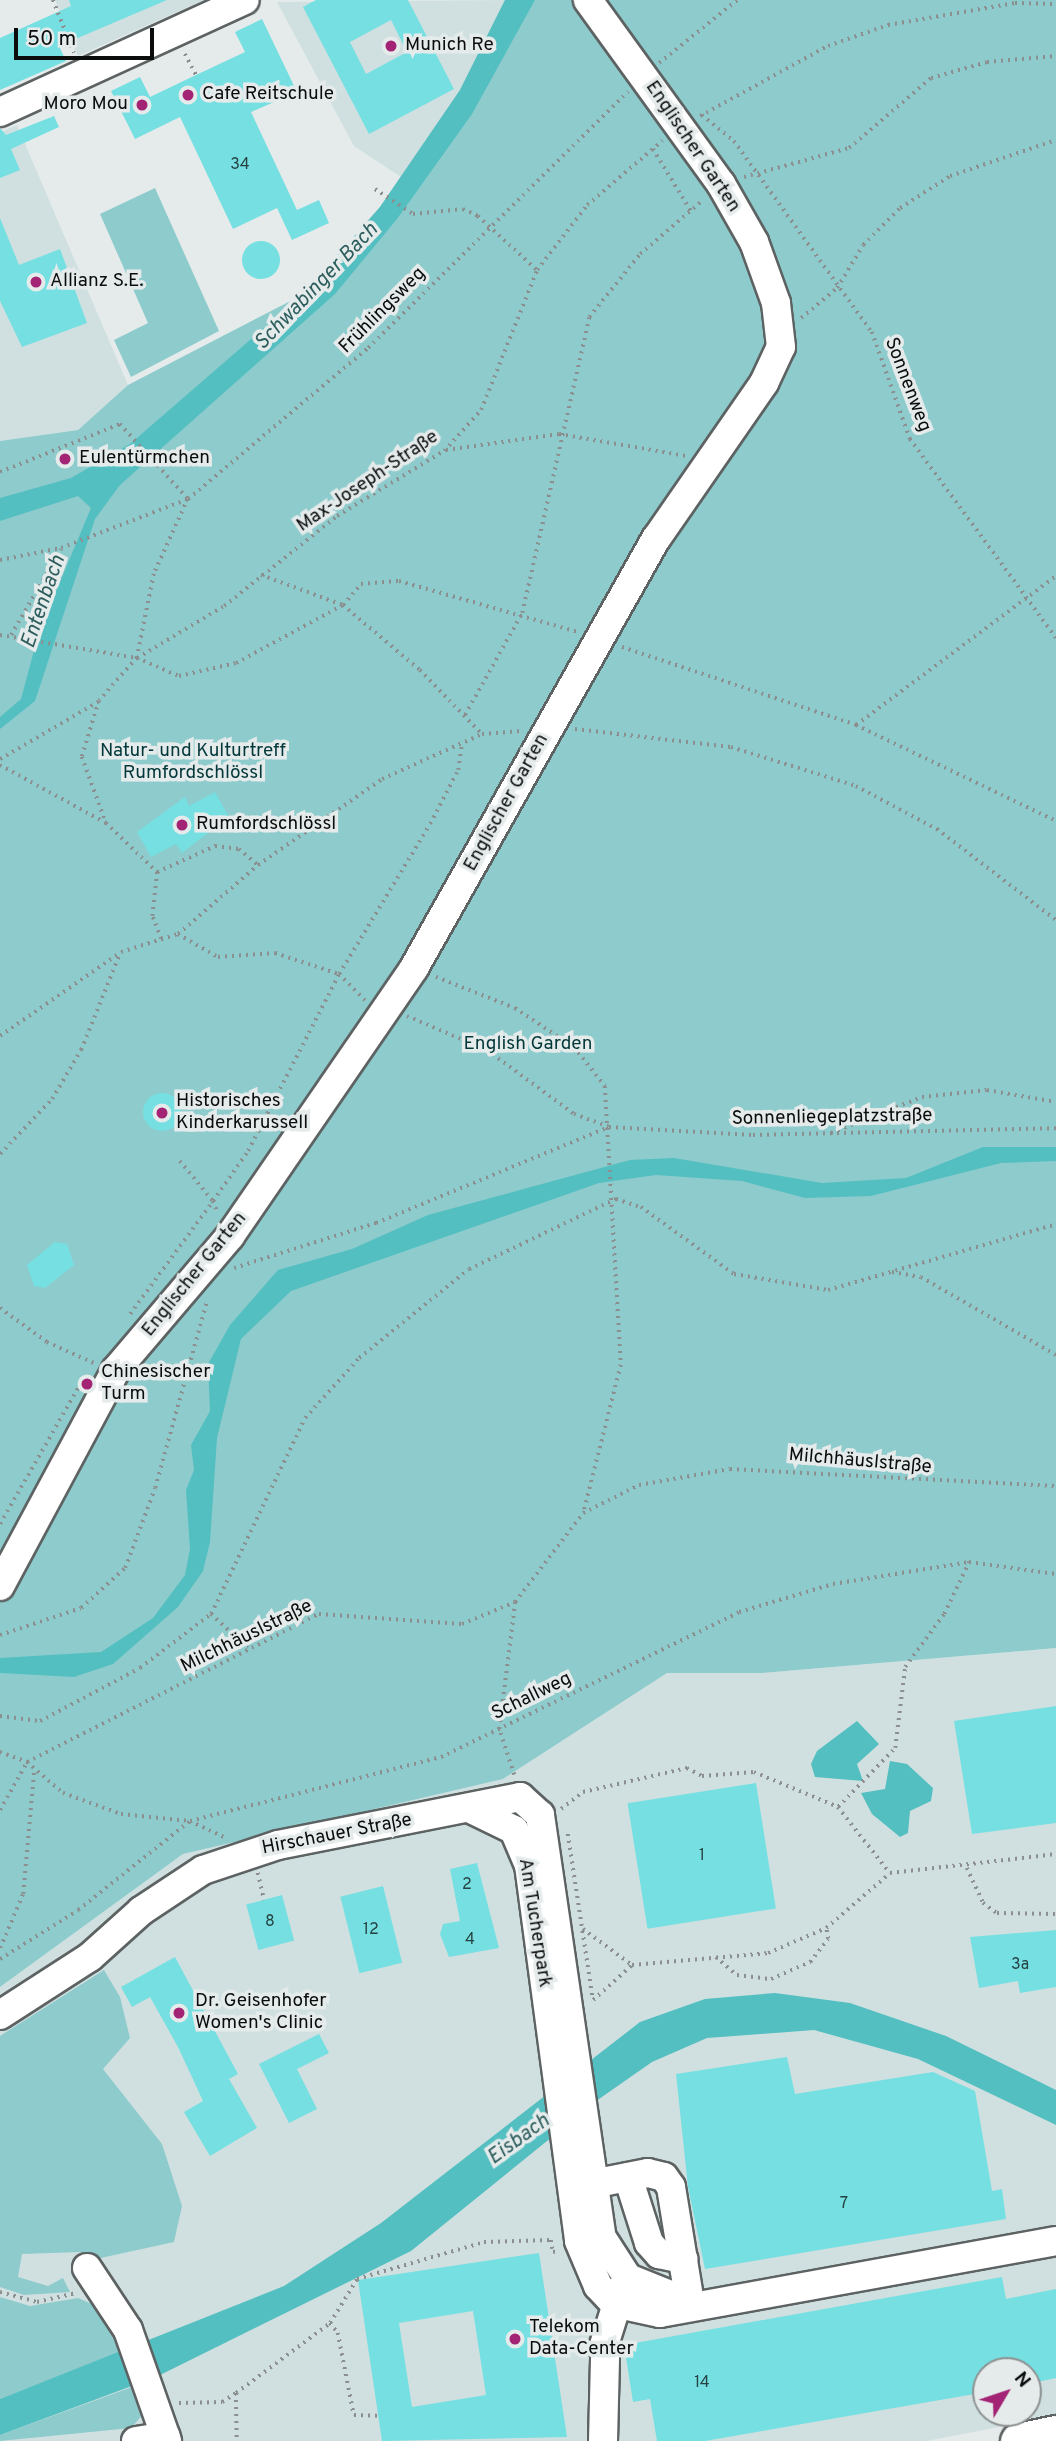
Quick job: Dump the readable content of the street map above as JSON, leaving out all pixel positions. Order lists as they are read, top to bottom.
{
  "streets": {
    "street": ["Englischer Garten", "Hirschauer Straße", "Am Tucherpark"],
    "path": [
      "Frühlingsweg",
      "Sonnenweg",
      "Max-Joseph-Straße",
      "Sonnenliegeplatzstraße",
      "Milchhäuslstraße",
      "Schallweg"
    ]
  },
  "crossings": [
    ["Englischer Garten", "Frühlingsweg"],
    ["Englischer Garten", "Sonnenweg"],
    ["Englischer Garten", "Max-Joseph-Straße"],
    ["Sonnenweg", "Max-Joseph-Straße"],
    ["Milchhäuslstraße", "Schallweg"],
    ["Hirschauer Straße", "Am Tucherpark"]
  ],
  "water": ["Schwabinger Bach", "Entenbach", "Eisbach"],
  "parks": ["Natur- und Kulturtreff Rumfordschlössl", "English Garden"],
  "places": [
    "Munich Re",
    "Cafe Reitschule",
    "Moro Mou",
    "Allianz S.E.",
    "Eulentürmchen",
    "Rumfordschlössl",
    "Historisches Kinderkarussell",
    "Chinesischer Turm",
    "Dr. Geisenhofer Women's Clinic",
    "Telekom Data-Center"
  ],
  "house_numbers": [
    "34",
    "1",
    "2",
    "8",
    "12",
    "4",
    "3a",
    "7",
    "14"
  ],
  "scale_bar": "50 m",
  "north": "top right"
}
